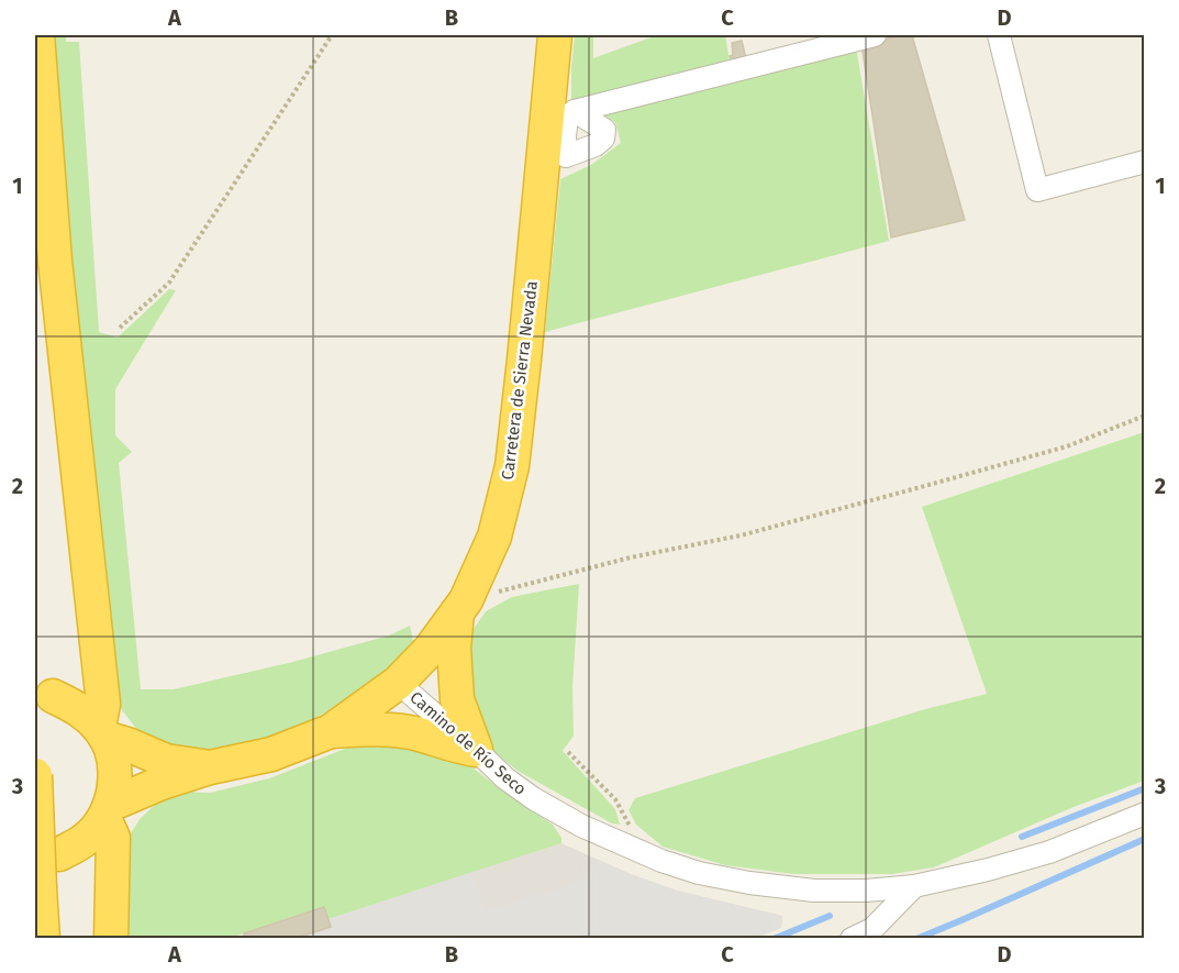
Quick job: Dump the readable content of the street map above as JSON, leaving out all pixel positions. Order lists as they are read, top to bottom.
{
  "streets": {
    "highway": ["Carretera de Sierra Nevada"],
    "street": ["Camino de Río Seco"]
  },
  "crossings": [
    ["Carretera de Sierra Nevada", "Camino de Río Seco"]
  ],
  "grid": {
    "columns": [
      "A",
      "B",
      "C",
      "D"
    ],
    "rows": ["1", "2", "3"]
  }
}
